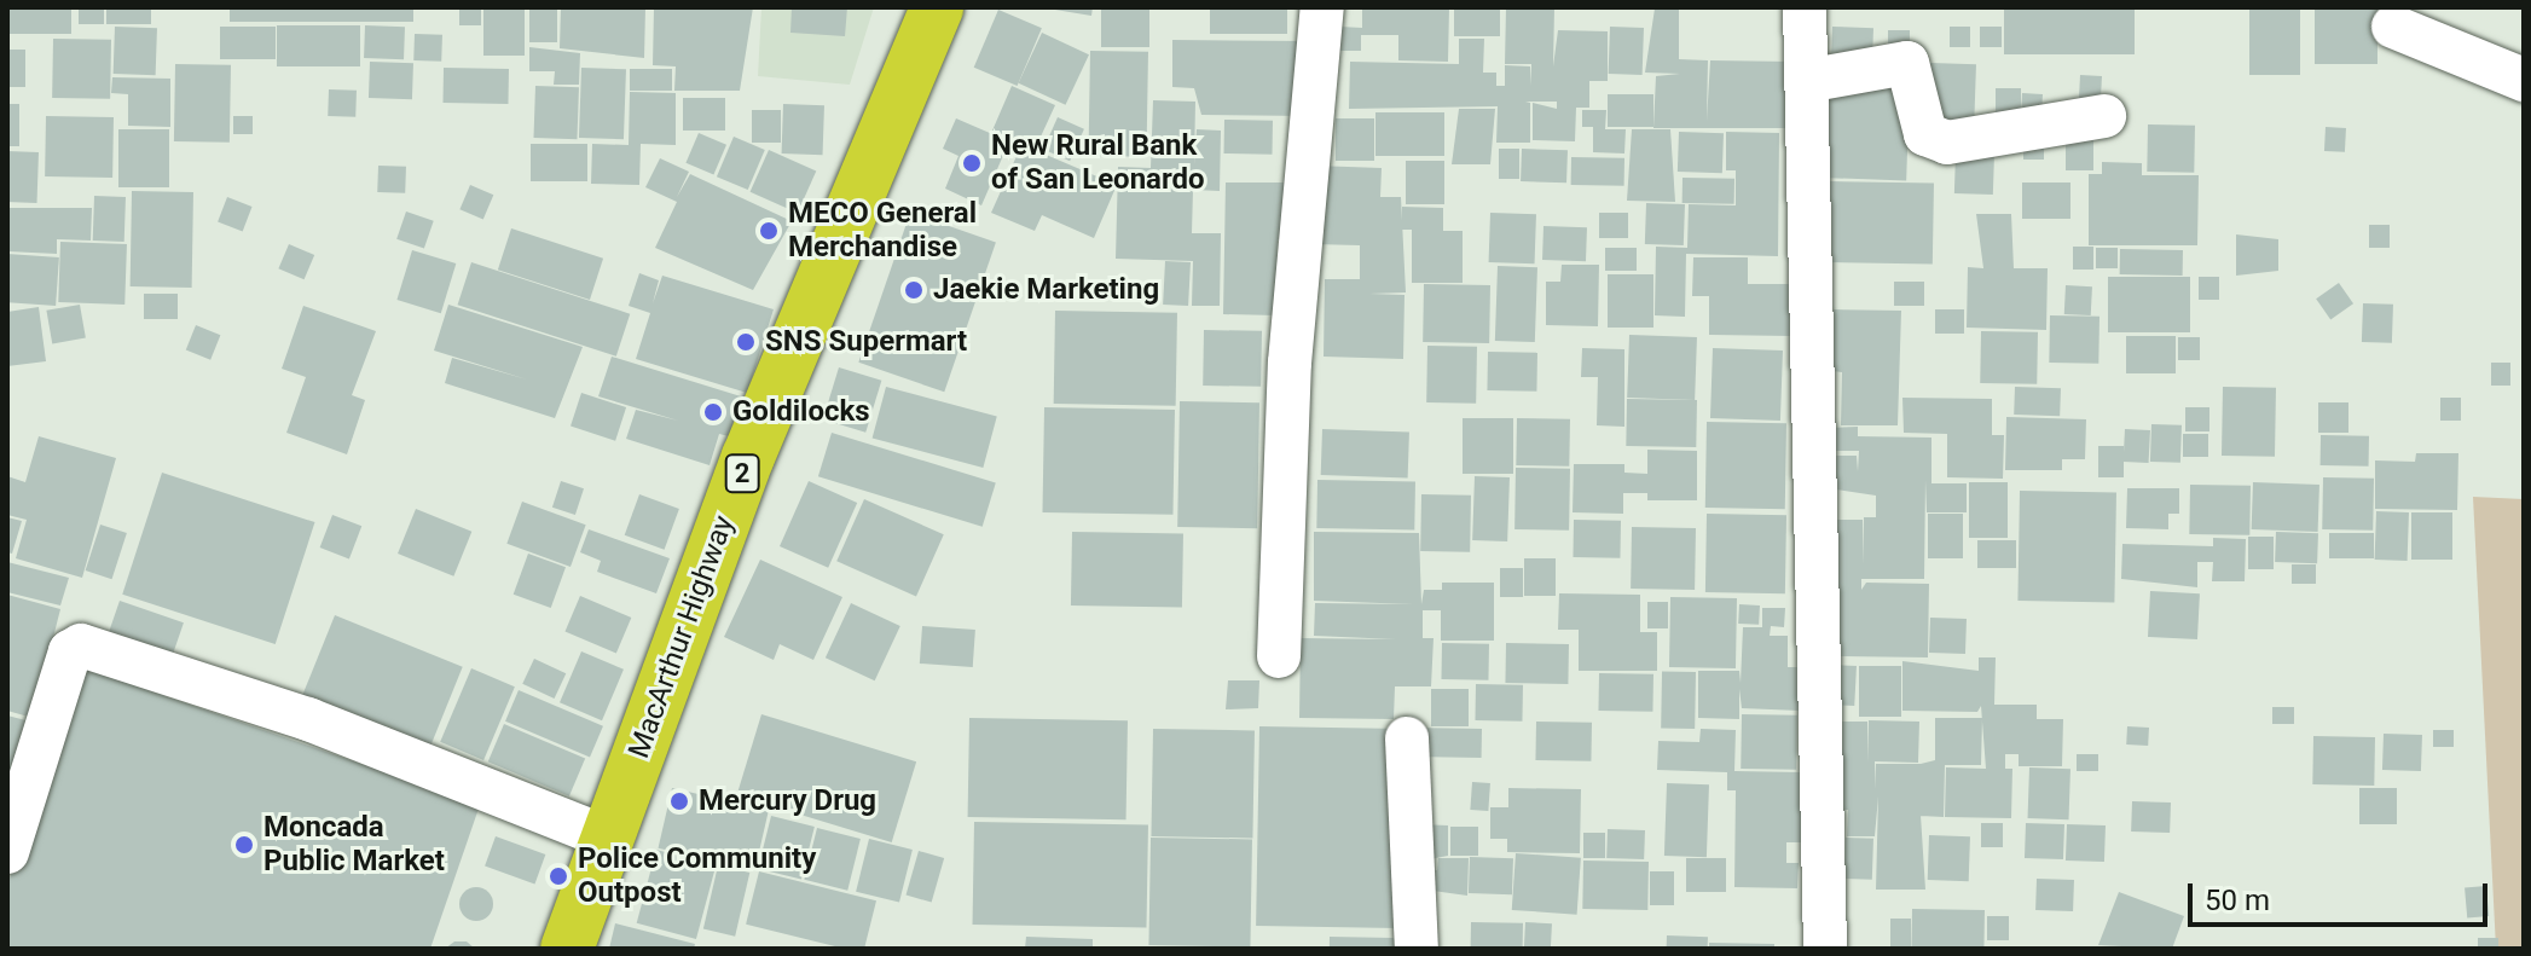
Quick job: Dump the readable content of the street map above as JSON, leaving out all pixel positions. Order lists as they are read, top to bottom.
{
  "streets": {
    "highway": ["2", "MacArthur Highway"]
  },
  "places": [
    "New Rural Bank of San Leonardo",
    "MECO General Merchandise",
    "Jaekie Marketing",
    "SNS Supermart",
    "Goldilocks",
    "Mercury Drug",
    "Moncada Public Market",
    "Police Community Outpost"
  ],
  "scale_bar": "50 m"
}
